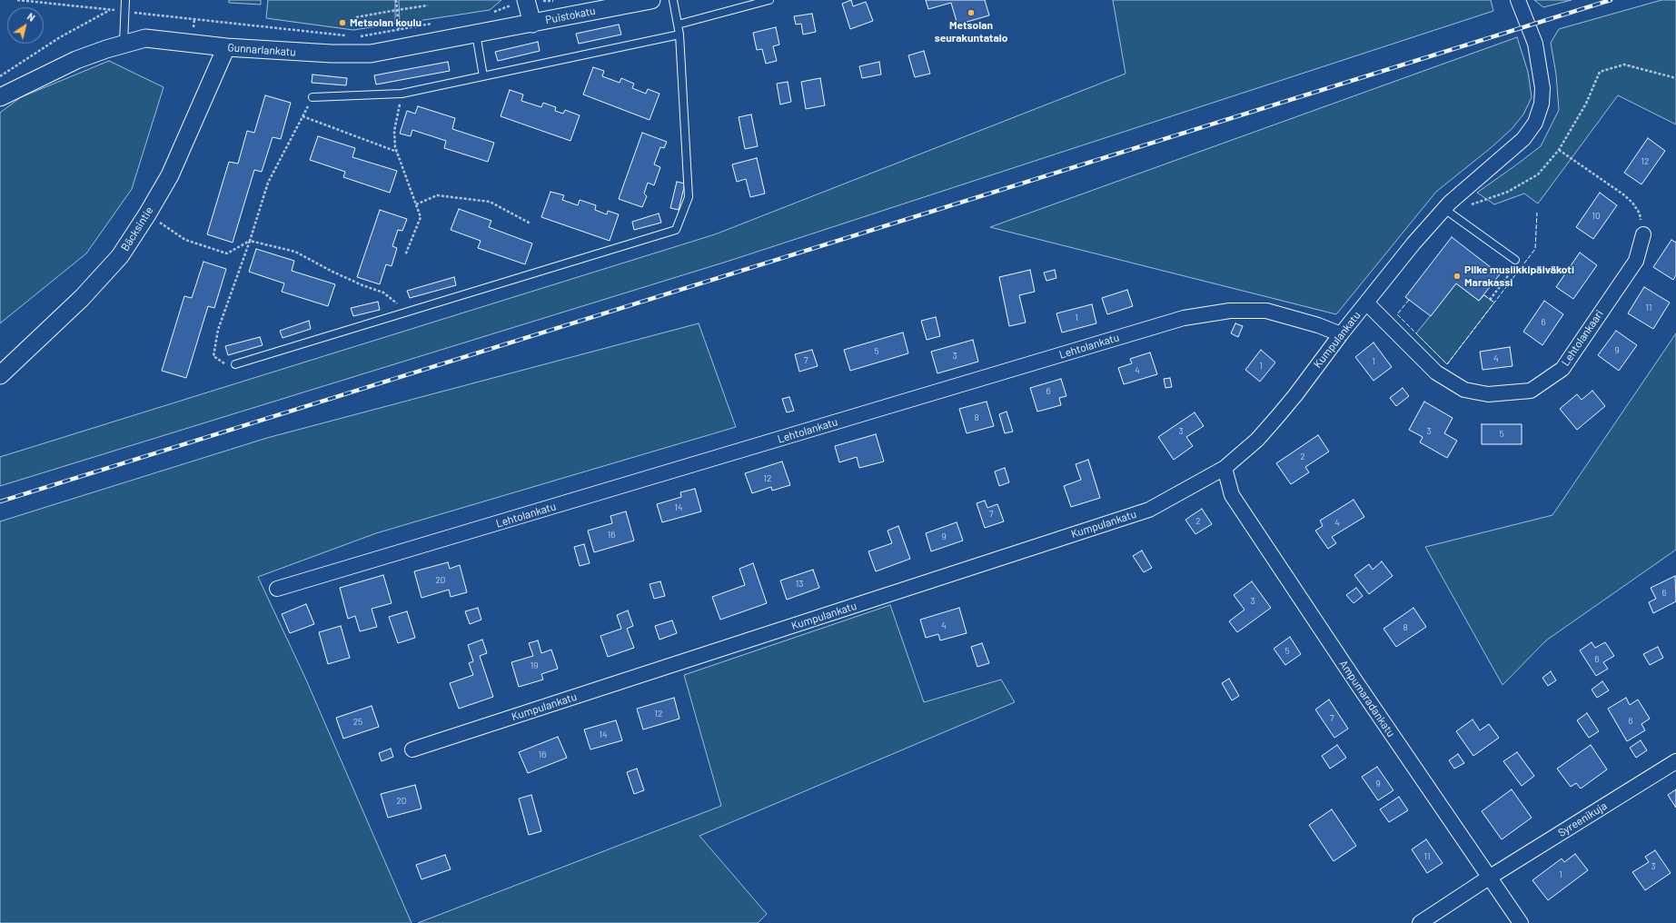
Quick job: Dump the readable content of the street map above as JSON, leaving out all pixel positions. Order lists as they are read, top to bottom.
{
  "streets": {
    "street": [
      "Puistokatu",
      "Gunnarlankatu",
      "Bäcksintie",
      "Lehtolankaari",
      "Kumpulankatu",
      "Lehtolankatu",
      "Ampumaradankatu",
      "Syreenikuja"
    ]
  },
  "crossings": [
    ["Puistokatu", "Gunnarlankatu"],
    ["Gunnarlankatu", "Bäcksintie"],
    ["Lehtolankaari", "Kumpulankatu"],
    ["Kumpulankatu", "Lehtolankatu"],
    ["Kumpulankatu", "Ampumaradankatu"],
    ["Ampumaradankatu", "Syreenikuja"]
  ],
  "places": ["Metsolan seurakuntatalo", "Metsolan koulu", "Pilke musiikkipäiväkoti Marakassi"],
  "house_numbers": [
    "12",
    "10",
    "11",
    "1",
    "6",
    "9",
    "5",
    "3",
    "4",
    "7",
    "1",
    "1",
    "4",
    "6",
    "8",
    "3",
    "3",
    "5",
    "2",
    "12",
    "14",
    "7",
    "2",
    "4",
    "16",
    "9",
    "20",
    "13",
    "6",
    "3",
    "4",
    "8",
    "5",
    "6",
    "19",
    "12",
    "7",
    "6",
    "25",
    "14",
    "16",
    "9",
    "20",
    "11",
    "3",
    "1"
  ],
  "north": "top right"
}
